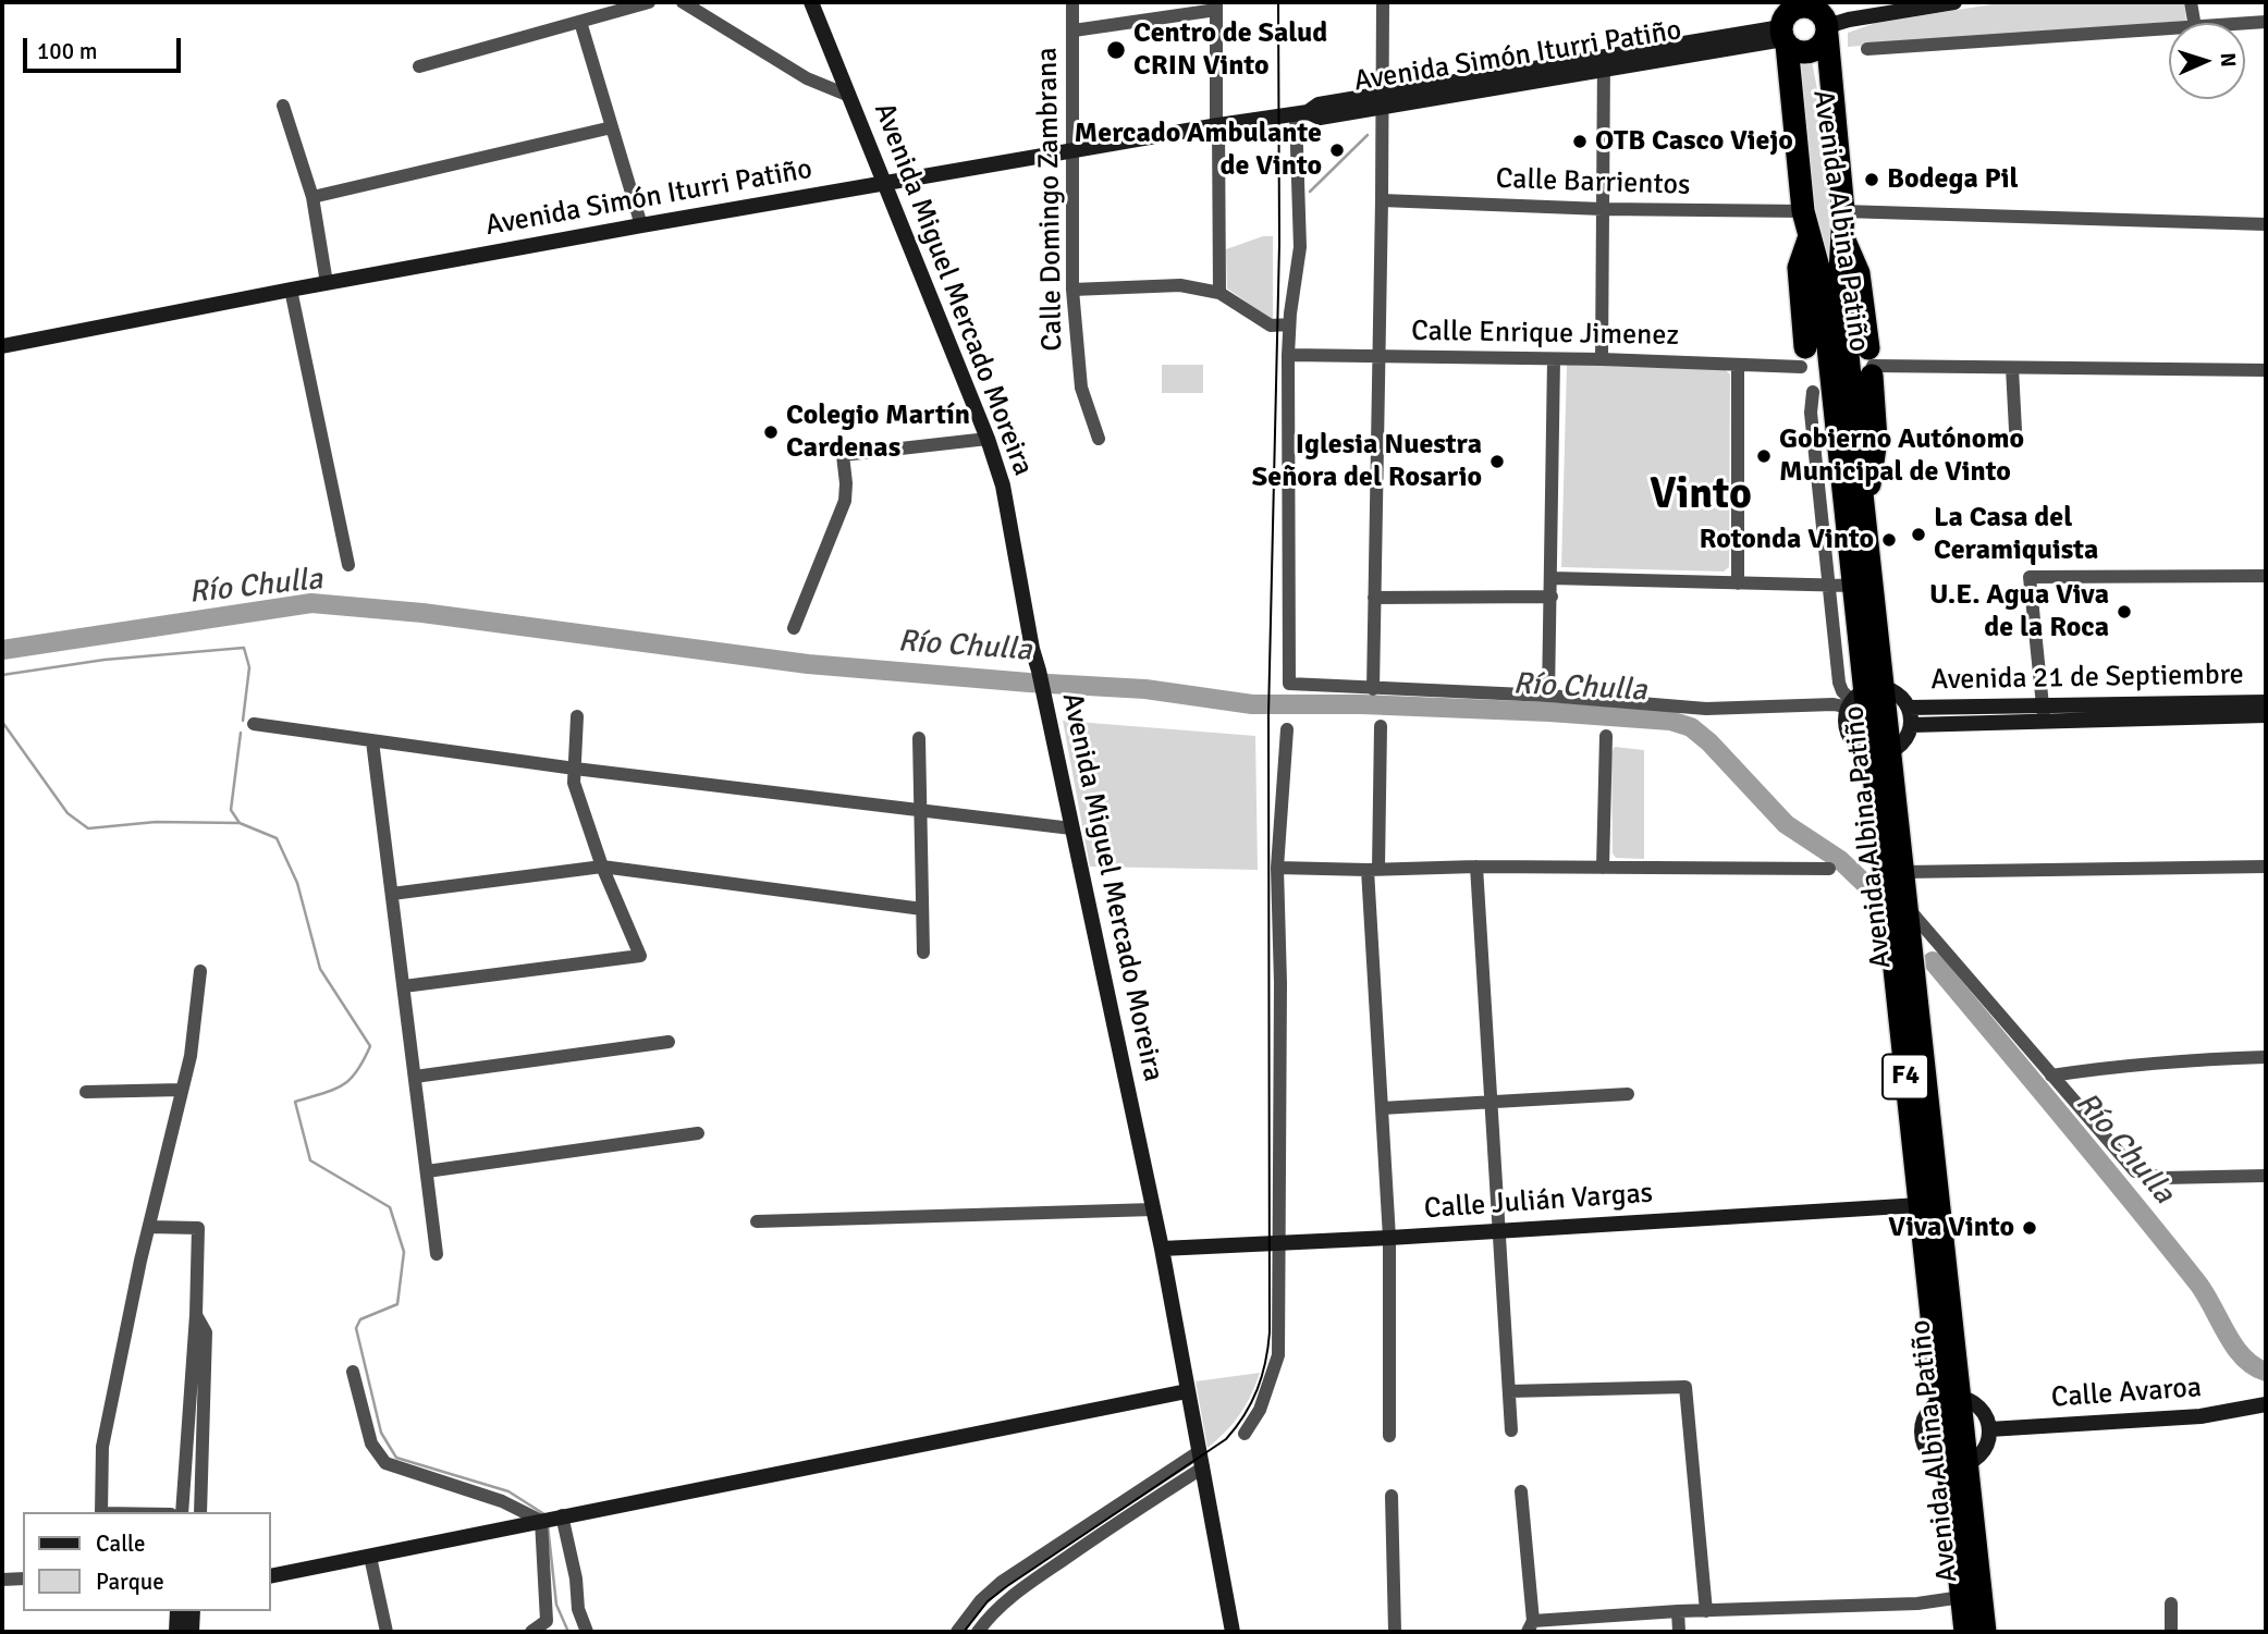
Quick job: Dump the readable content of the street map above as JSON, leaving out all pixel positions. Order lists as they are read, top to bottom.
{
  "streets": {
    "highway": ["Avenida Albina Patiño", "F4"],
    "main road": [
      "Avenida Simón Iturri Patiño",
      "Avenida Miguel Mercado Moreira",
      "Avenida 21 de Septiembre",
      "Calle Julián Vargas",
      "Calle Avaroa"
    ],
    "street": ["Calle Barrientos", "Calle Domingo Zambrana", "Calle Enrique Jimenez"]
  },
  "crossings": [
    ["Avenida Simón Iturri Patiño", "Calle Domingo Zambrana"],
    ["Avenida Simón Iturri Patiño", "Avenida Albina Patiño"],
    ["Avenida Simón Iturri Patiño", "Avenida Miguel Mercado Moreira"],
    ["Calle Barrientos", "Avenida Albina Patiño"],
    ["Avenida Albina Patiño", "Calle Julián Vargas"],
    ["Avenida Miguel Mercado Moreira", "Calle Julián Vargas"]
  ],
  "districts": ["Vinto"],
  "water": ["Río Chulla"],
  "places": [
    "Centro de Salud CRIN Vinto",
    "OTB Casco Viejo",
    "Mercado Ambulante de Vinto",
    "Bodega Pil",
    "Colegio Martín Cardenas",
    "Gobierno Autónomo Municipal de Vinto",
    "Iglesia Nuestra Señora del Rosario",
    "La Casa del Ceramiquista",
    "Rotonda Vinto",
    "U.E. Agua Viva de la Roca",
    "Viva Vinto"
  ],
  "legend": ["Calle", "Parque"],
  "scale_bar": "100 m",
  "north": "right"
}
